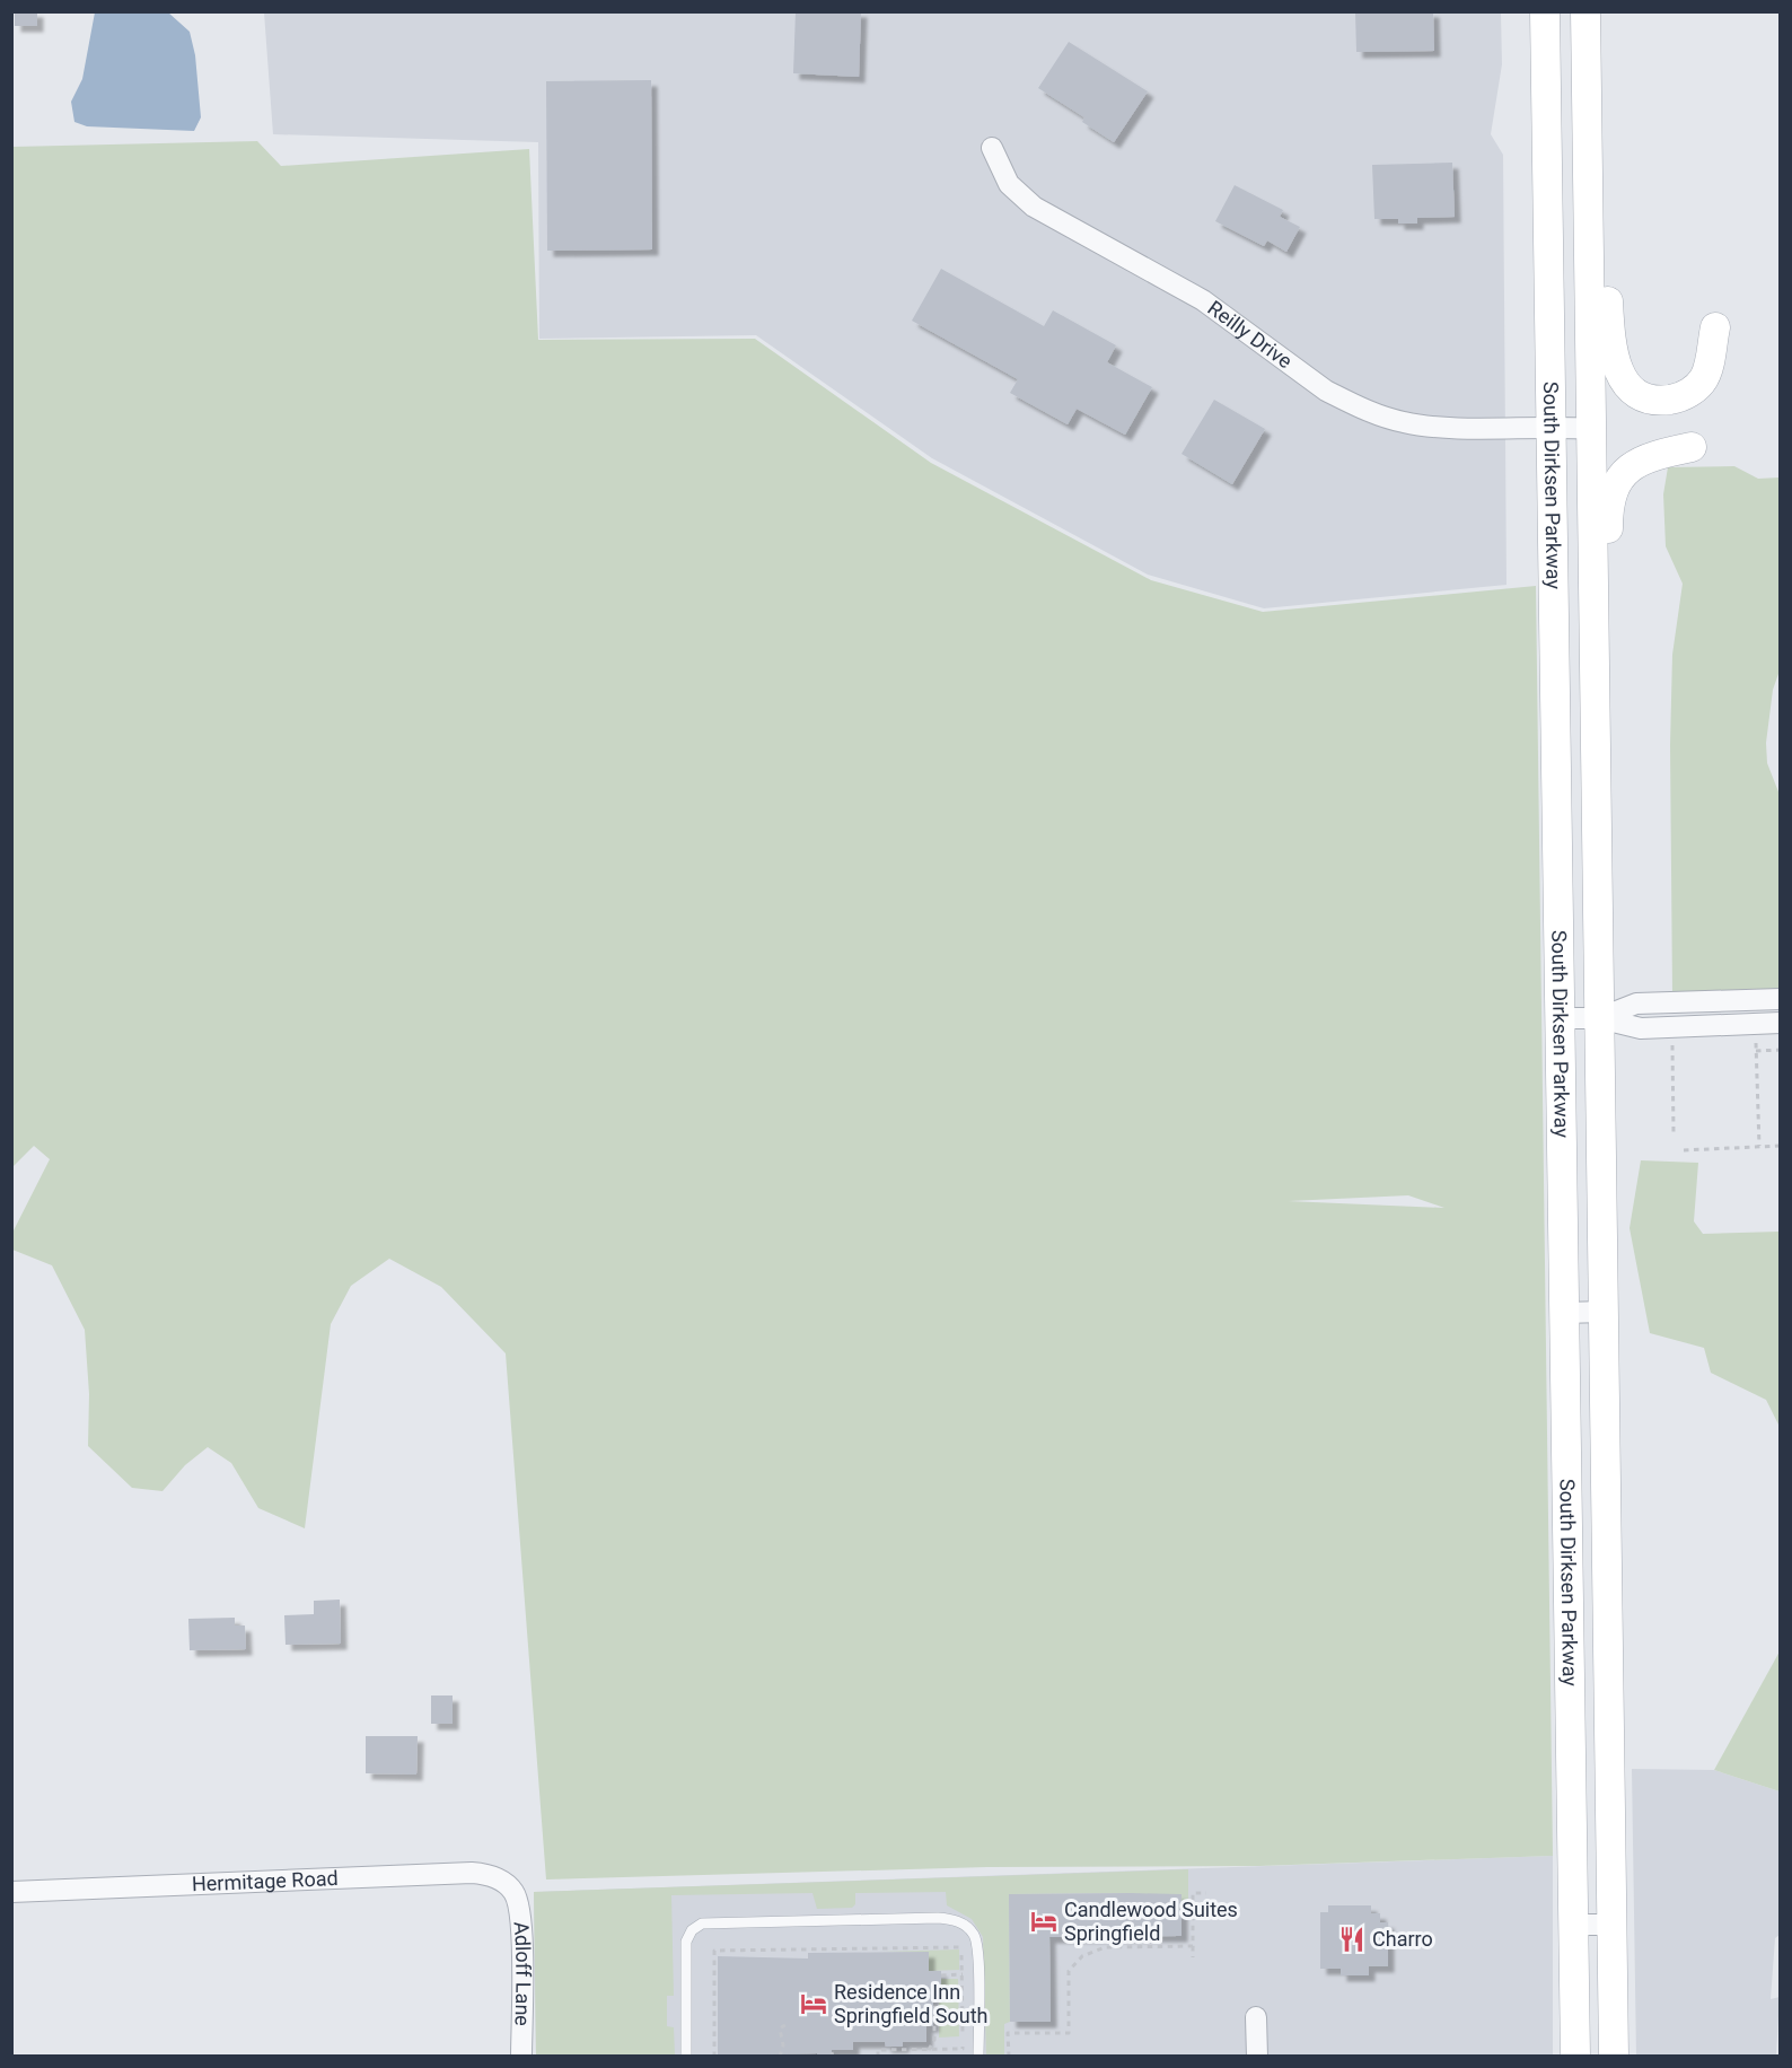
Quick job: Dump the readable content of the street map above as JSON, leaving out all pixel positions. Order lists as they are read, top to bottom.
{
  "streets": {
    "main road": ["South Dirksen Parkway"],
    "street": ["Reilly Drive", "Hermitage Road", "Adloff Lane"]
  },
  "crossings": [
    ["Reilly Drive", "South Dirksen Parkway"],
    ["Hermitage Road", "Adloff Lane"]
  ],
  "places": {
    "hotel": ["Candlewood Suites Springfield", "Residence Inn Springfield South"],
    "restaurant": ["Charro"]
  }
}
